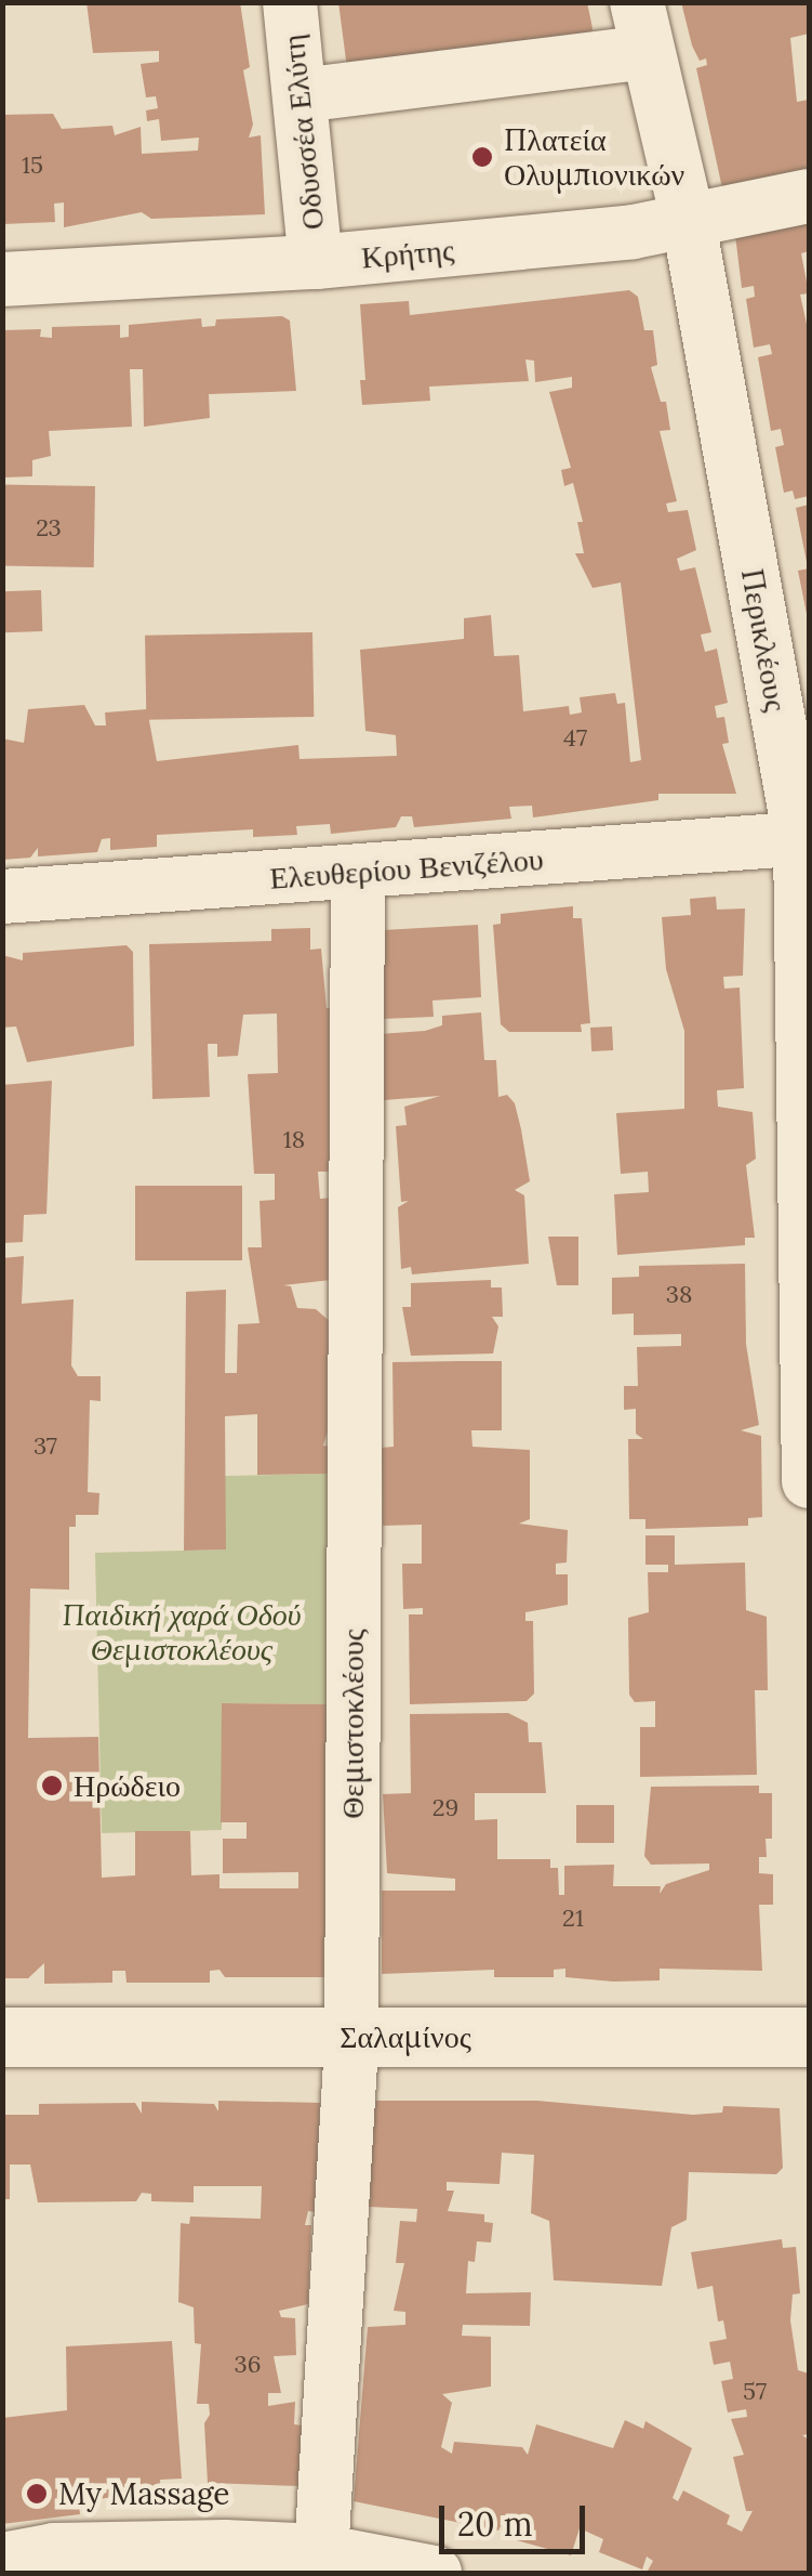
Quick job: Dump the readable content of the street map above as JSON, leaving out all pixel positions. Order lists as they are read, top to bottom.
{
  "streets": {
    "street": [
      "Οδυσσέα Ελύτη",
      "Κρήτης",
      "Περικλέους",
      "Ελευθερίου Βενιζέλου",
      "Θεμιστοκλέους",
      "Σαλαμίνος"
    ]
  },
  "crossings": [
    ["Οδυσσέα Ελύτη", "Κρήτης"],
    ["Κρήτης", "Περικλέους"],
    ["Περικλέους", "Ελευθερίου Βενιζέλου"],
    ["Ελευθερίου Βενιζέλου", "Θεμιστοκλέους"],
    ["Θεμιστοκλέους", "Σαλαμίνος"]
  ],
  "parks": ["Παιδική χαρά Οδού Θεμιστοκλέους"],
  "places": ["Πλατεία Ολυμπιονικών", "Ηρώδειο", "My Massage"],
  "house_numbers": [
    "15",
    "23",
    "47",
    "18",
    "38",
    "37",
    "29",
    "21",
    "36",
    "57"
  ],
  "scale_bar": "20 m"
}
